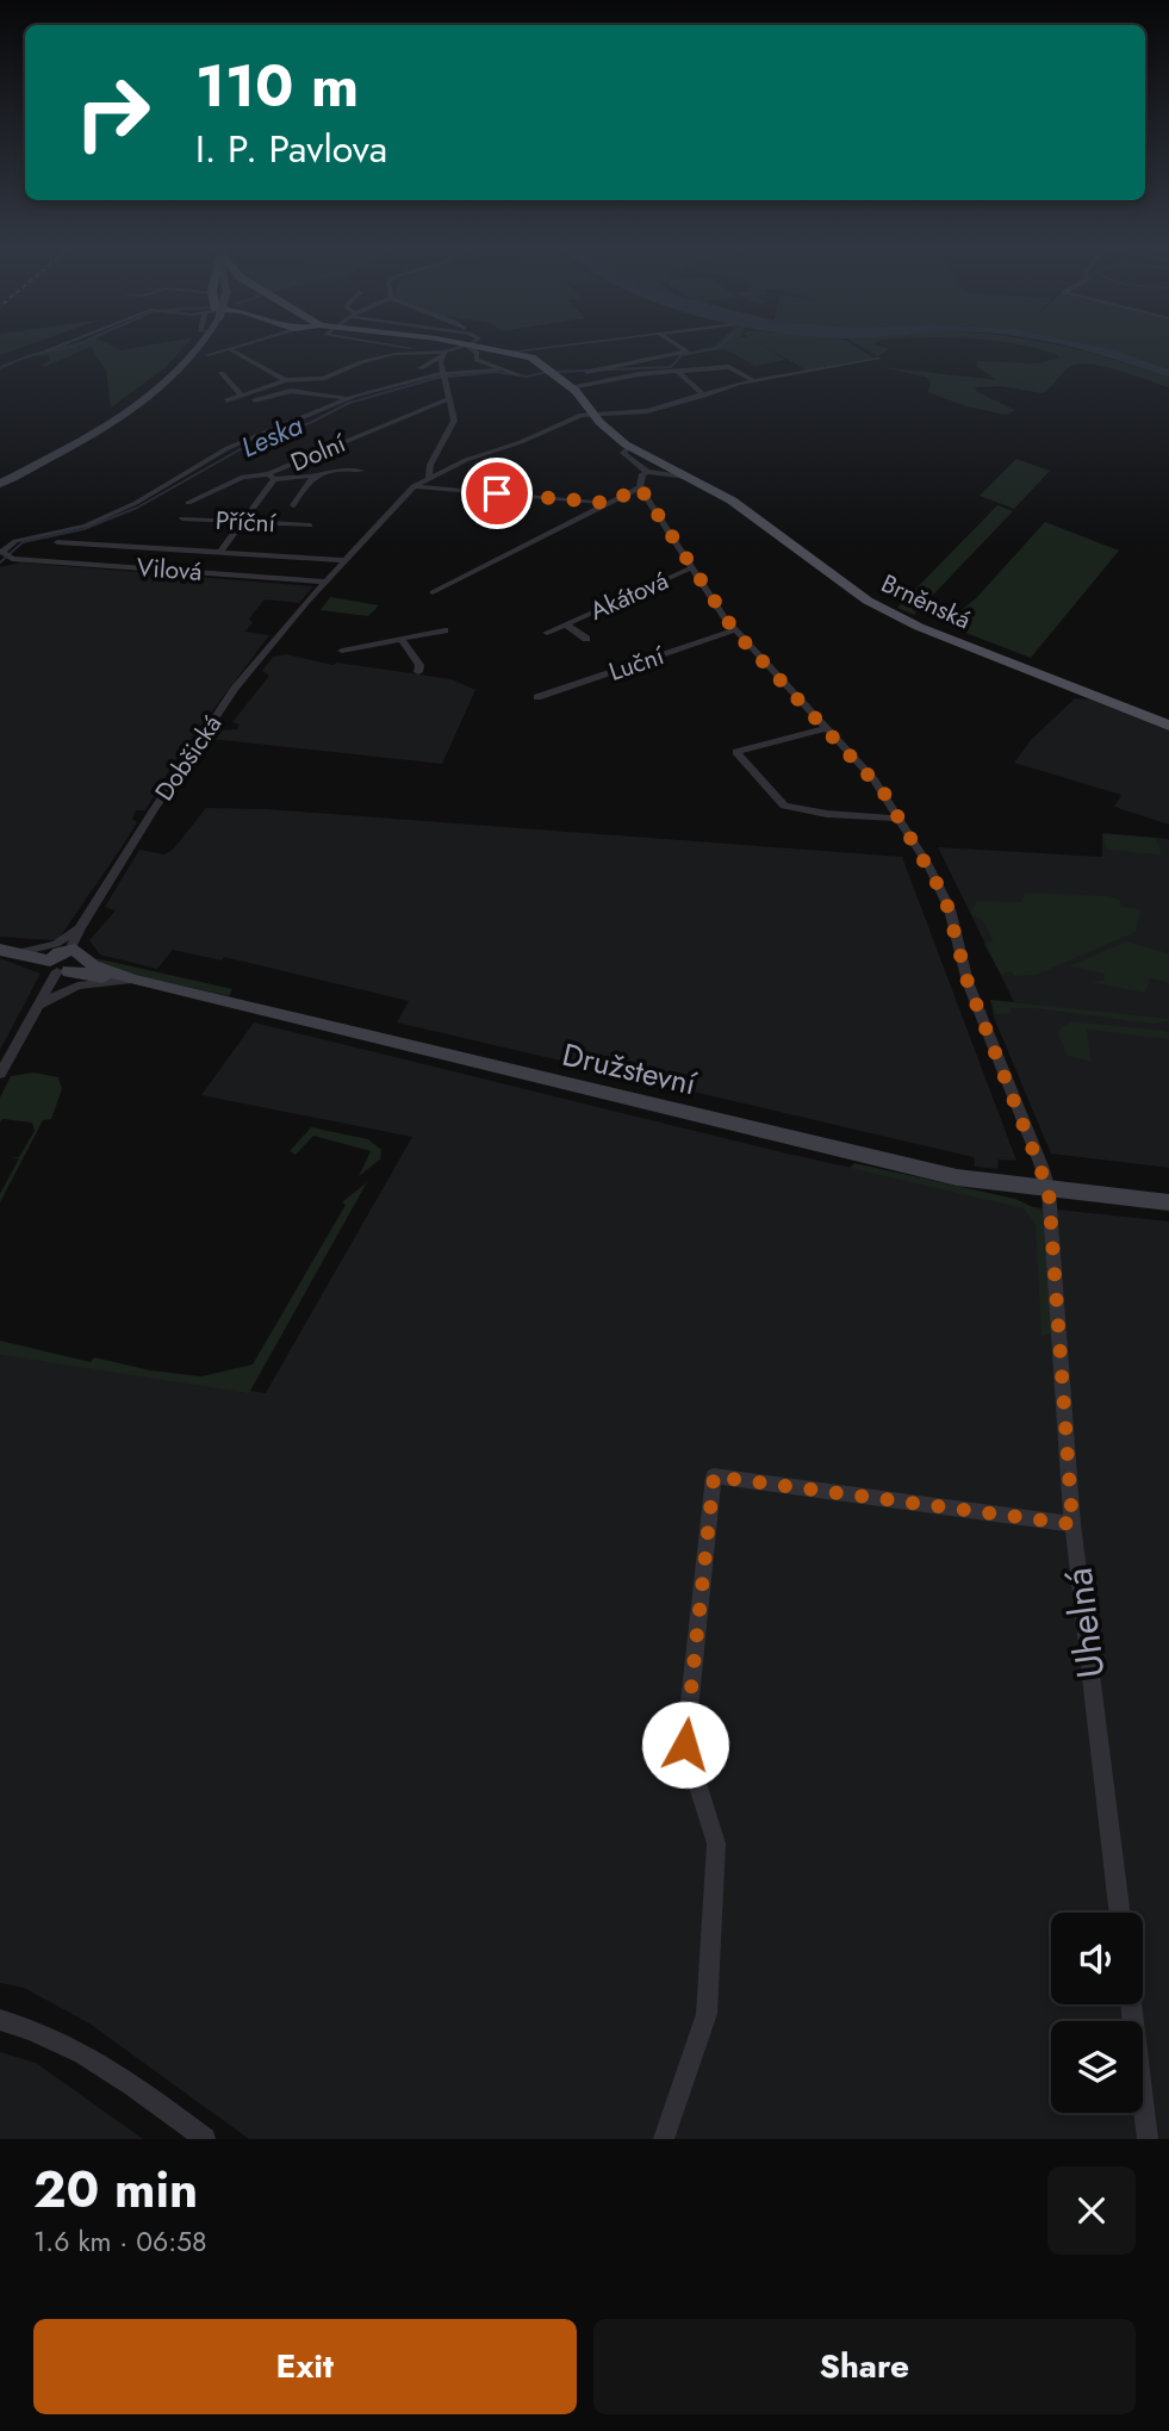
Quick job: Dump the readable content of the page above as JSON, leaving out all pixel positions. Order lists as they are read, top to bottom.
{
  "streets": {
    "main road": ["Brněnská", "Družstevní"],
    "street": [
      "Dolní",
      "Příční",
      "Vilová",
      "Akátová",
      "Luční",
      "Dobšická",
      "Uhelná"
    ]
  },
  "crossings": [
    ["Vilová", "Dobšická"],
    ["Akátová", "Uhelná"],
    ["Brněnská", "Dobšická"],
    ["Luční", "Uhelná"],
    ["Dobšická", "Družstevní"],
    ["Družstevní", "Uhelná"]
  ],
  "water": ["Leska"],
  "page": {
    "turn": ["110 m", "I. P. Pavlova"],
    "heading": ["20 min", "1.6 km · 06:58"],
    "buttons": ["Exit", "Share"]
  }
}
